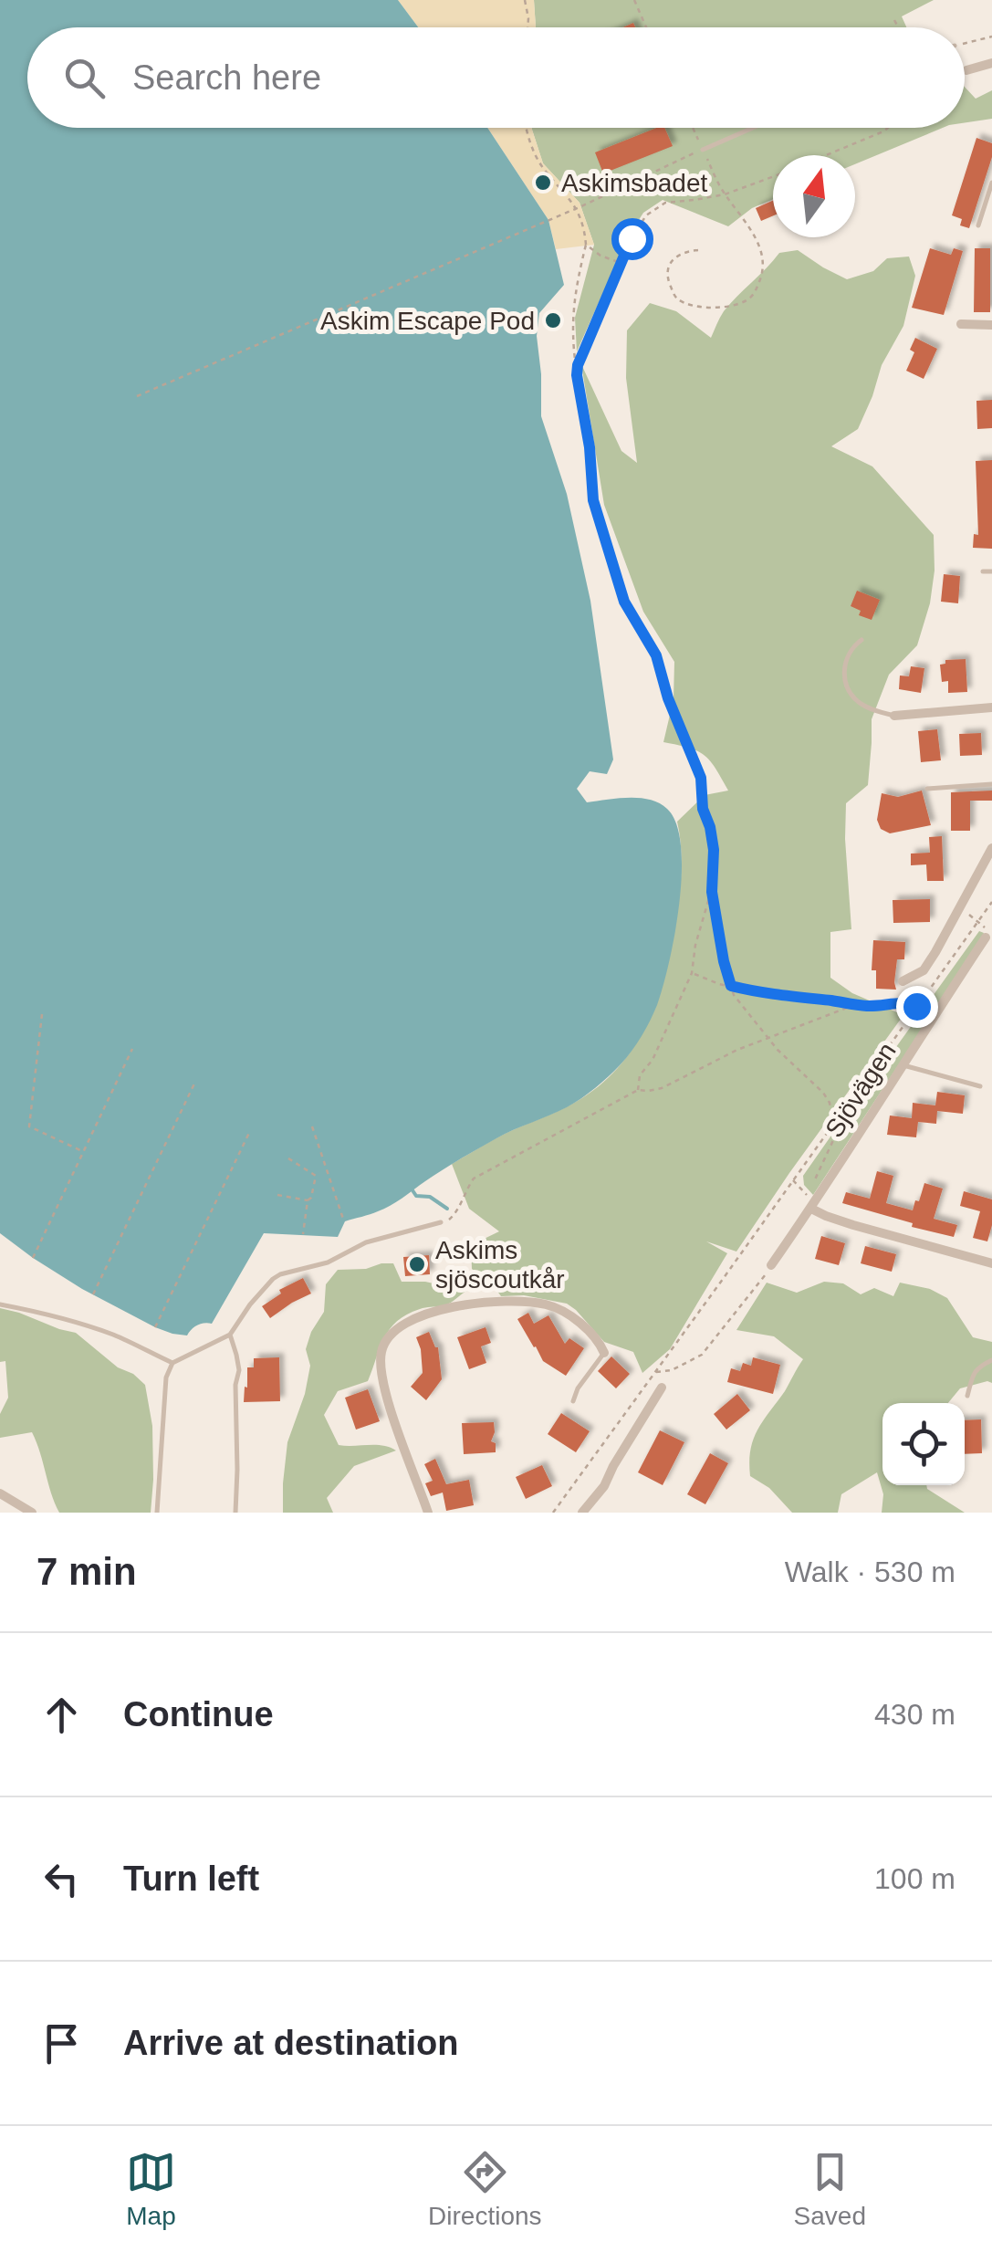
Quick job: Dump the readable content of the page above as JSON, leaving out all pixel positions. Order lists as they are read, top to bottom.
{
  "streets": {
    "street": ["Sjövägen"]
  },
  "places": ["Askimsbadet", "Askim Escape Pod", "Askims sjöscoutkår"],
  "north": "top",
  "page": {
    "search": "Search here",
    "heading": ["7 min", "Walk · 530 m"],
    "list": [
      ["Continue", "430 m"],
      ["Turn left", "100 m"],
      "Arrive at destination"
    ],
    "nav": ["Map", "Directions", "Saved"]
  }
}
